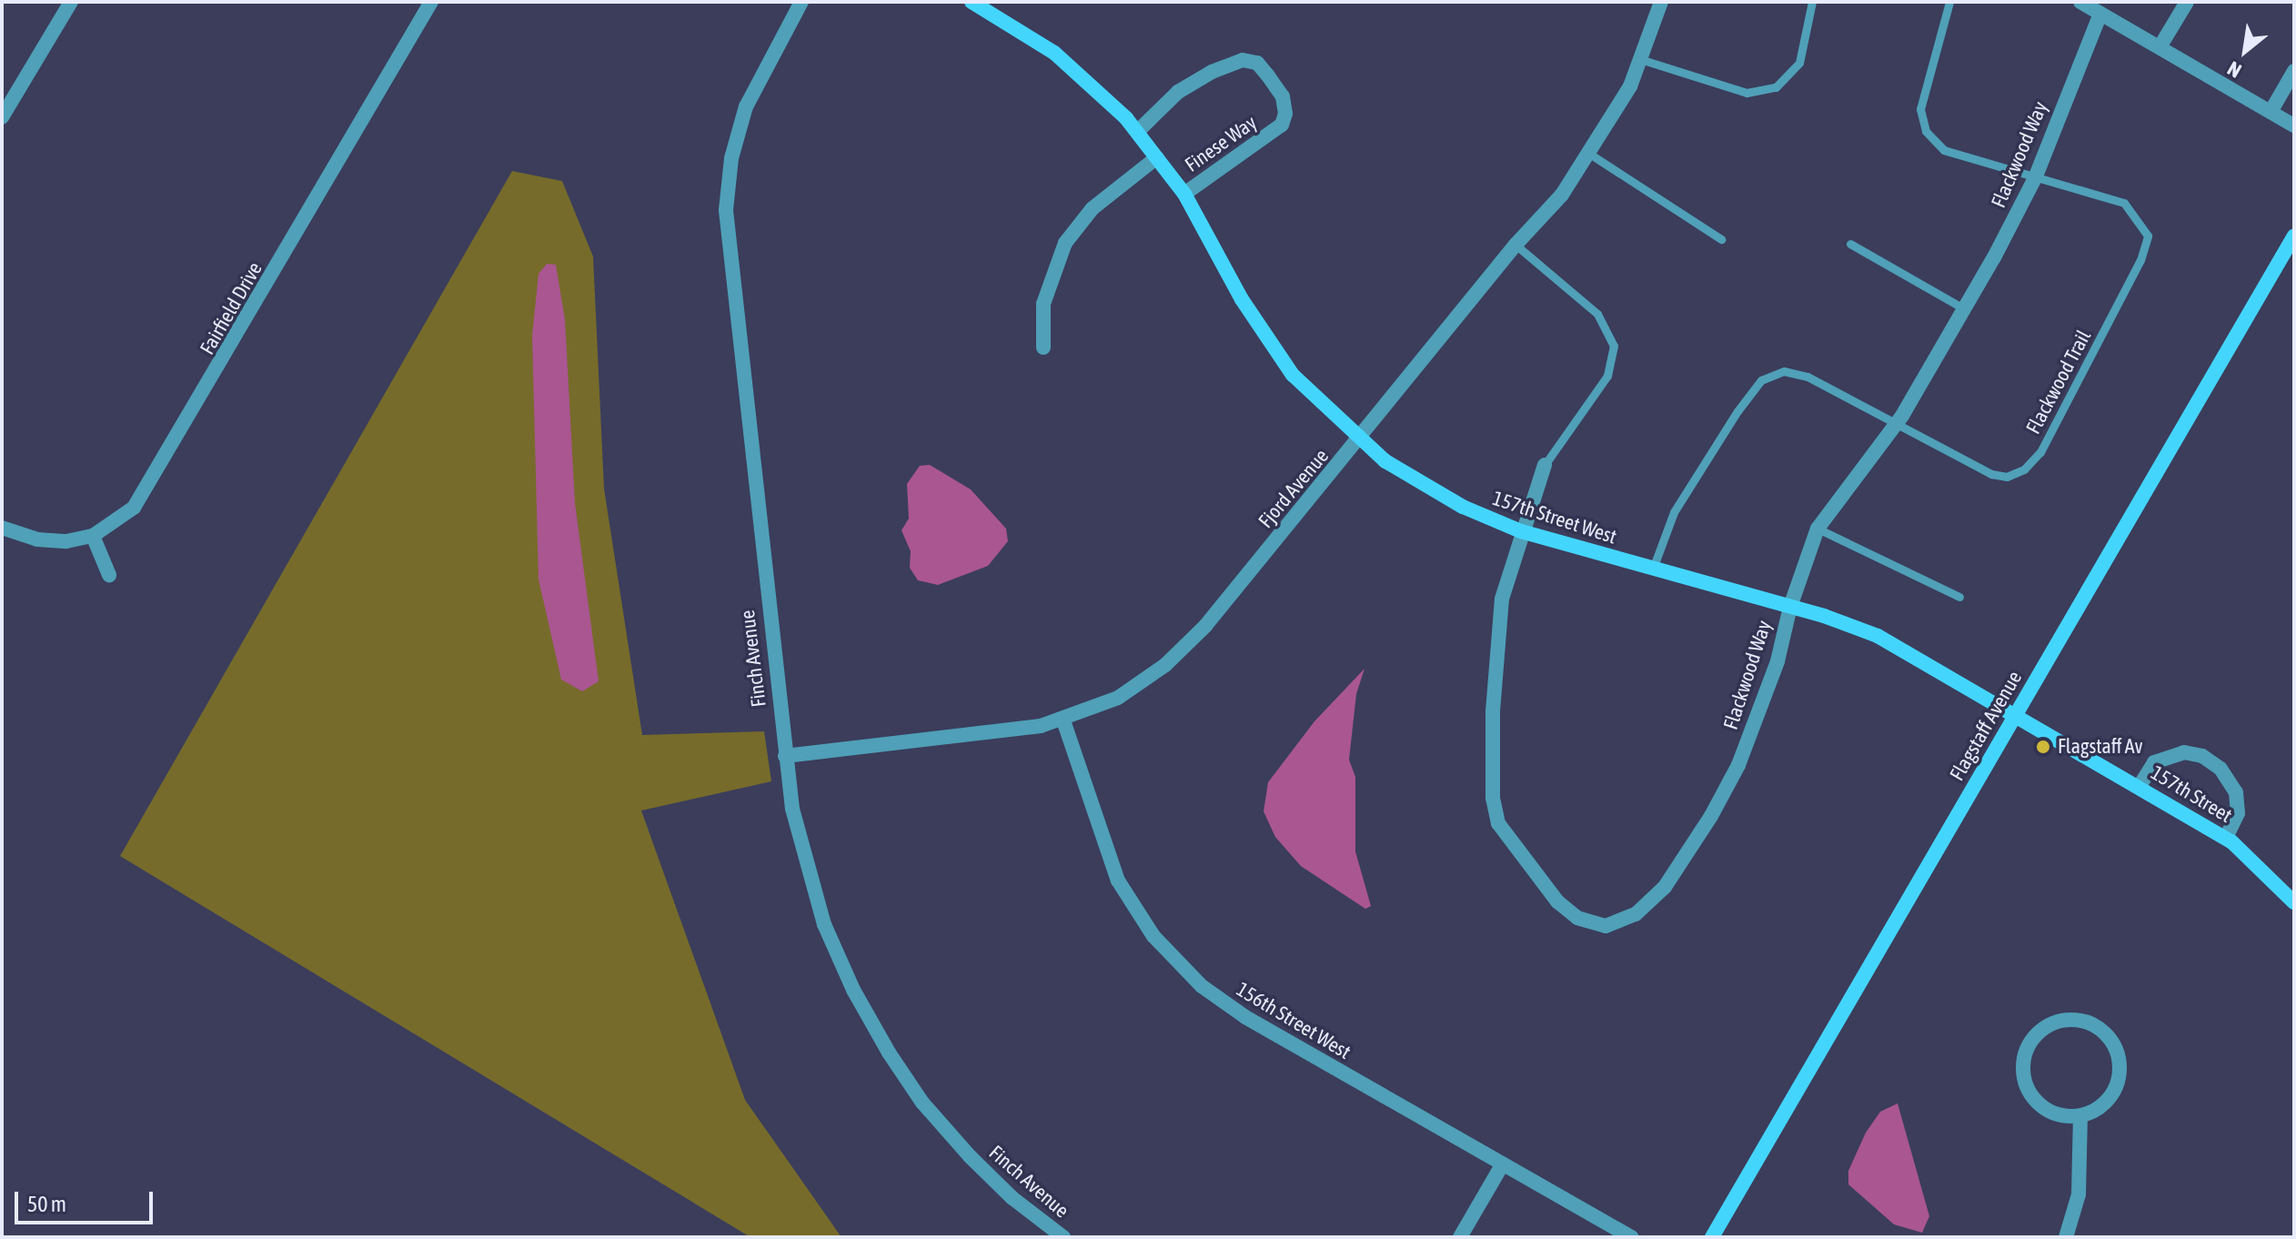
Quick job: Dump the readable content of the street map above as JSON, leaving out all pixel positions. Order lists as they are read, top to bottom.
{
  "streets": {
    "street": [
      "Finese Way",
      "Flackwood Way",
      "Fairfield Drive",
      "Fjord Avenue",
      "157th Street West",
      "Finch Avenue",
      "Flagstaff Avenue",
      "157th Street",
      "156th Street West"
    ],
    "lane": ["Flackwood Trail"]
  },
  "crossings": [
    ["Finese Way", "157th Street West"],
    ["Flackwood Way", "Flackwood Trail"],
    ["Flackwood Way", "157th Street West"],
    ["Flackwood Trail", "157th Street West"],
    ["Fjord Avenue", "157th Street West"],
    ["Fjord Avenue", "Finch Avenue"],
    ["Fjord Avenue", "156th Street West"],
    ["157th Street West", "Flagstaff Avenue"],
    ["157th Street West", "157th Street"],
    ["Flagstaff Avenue", "157th Street"]
  ],
  "places": ["Flagstaff Av"],
  "scale_bar": "50 m",
  "north": "bottom left"
}
